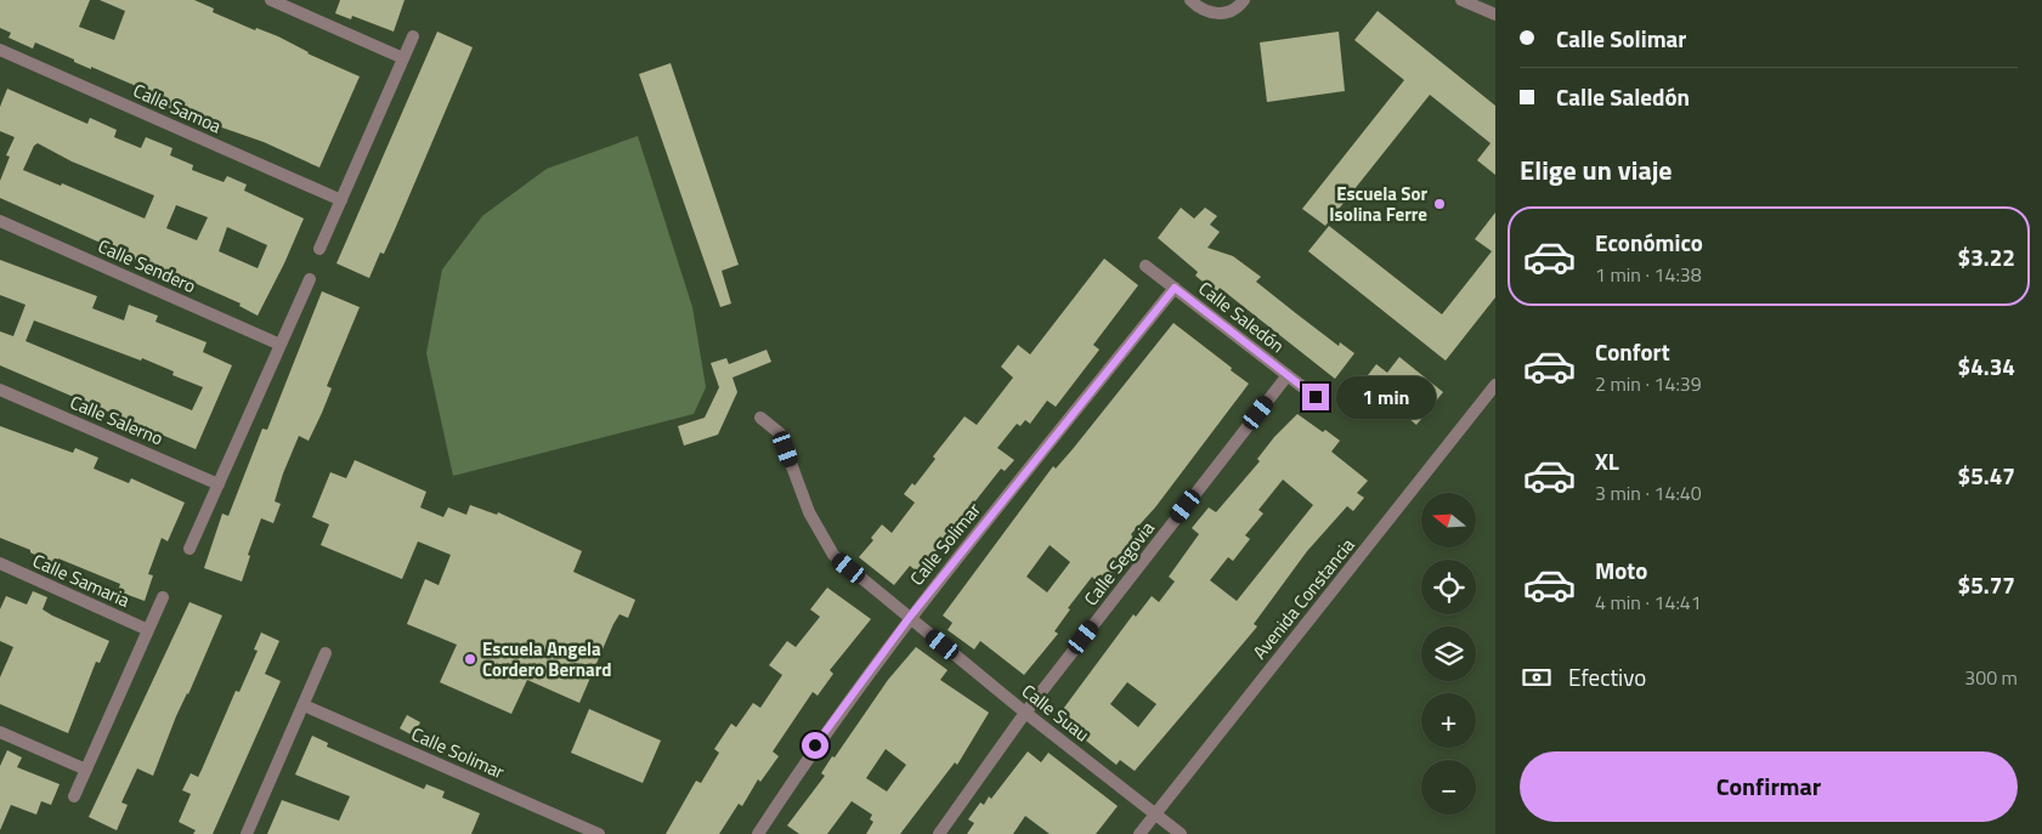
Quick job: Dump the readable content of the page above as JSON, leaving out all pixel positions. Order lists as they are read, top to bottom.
{
  "streets": {
    "street": [
      "Calle Samoa",
      "Calle Sendero",
      "Calle Saledón",
      "Calle Salerno",
      "Calle Solimar",
      "Calle Segovia",
      "Calle Samaria",
      "Avenida Constancia",
      "Calle Suau"
    ]
  },
  "crossings": [
    ["Calle Saledón", "Calle Solimar"],
    ["Calle Saledón", "Calle Segovia"],
    ["Calle Solimar", "Calle Suau"],
    ["Calle Segovia", "Calle Suau"],
    ["Avenida Constancia", "Calle Suau"]
  ],
  "places": ["Escuela Sor Isolina Ferre", "Escuela Angela Cordero Bernard"],
  "north": "left",
  "page": {
    "banner": ["Calle Solimar", "Calle Saledón"],
    "heading": "Elige un viaje",
    "list": [
      {
        "name": "Económico",
        "note": "1 min · 14:38",
        "value": "$3.22"
      },
      {
        "name": "Confort",
        "note": "2 min · 14:39",
        "value": "$4.34"
      },
      {
        "name": "XL",
        "note": "3 min · 14:40",
        "value": "$5.47"
      },
      {
        "name": "Moto",
        "note": "4 min · 14:41",
        "value": "$5.77"
      }
    ],
    "bubble": "1 min",
    "map_buttons": ["+", "−"],
    "pay": ["Efectivo", "300 m"],
    "buttons": "Confirmar"
  }
}
